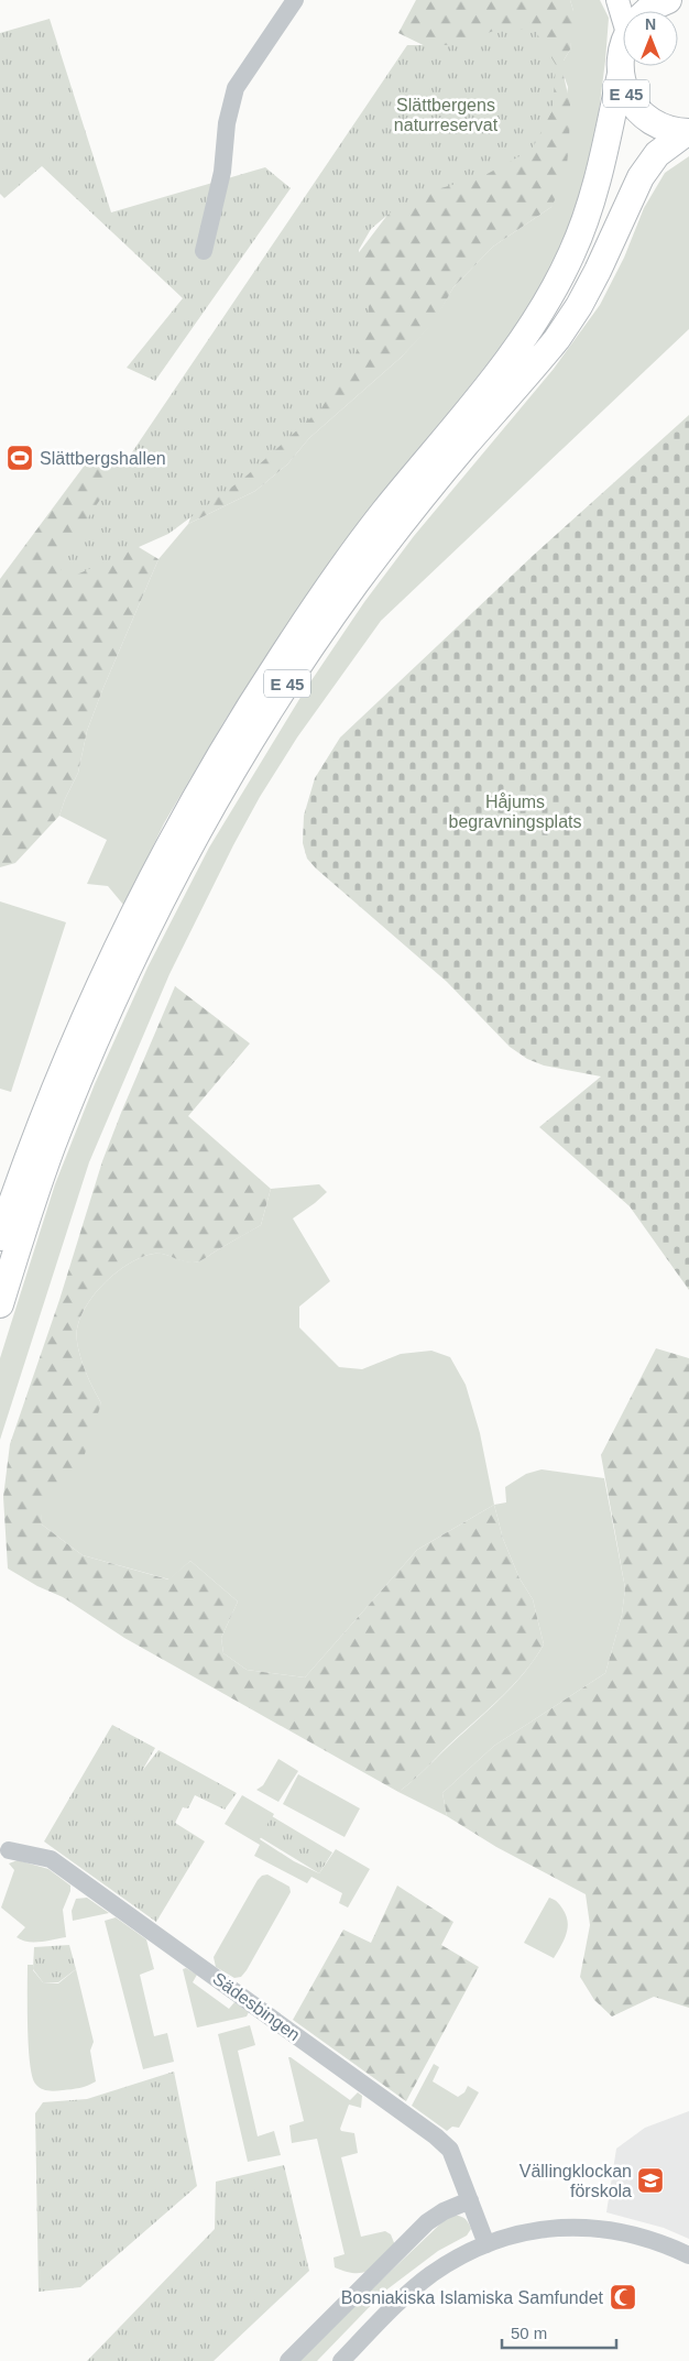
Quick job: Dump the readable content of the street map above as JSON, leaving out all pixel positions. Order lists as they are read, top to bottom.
{
  "streets": {
    "highway": ["E 45"],
    "street": ["Sädesbingen"]
  },
  "parks": ["Slättbergens naturreservat", "Håjums begravningsplats"],
  "places": {
    "sports": ["Slättbergshallen"],
    "school or university": ["Vällingklockan förskola"],
    "mosque": ["Bosniakiska Islamiska Samfundet"]
  },
  "scale_bar": "50 m",
  "north": "top"
}
